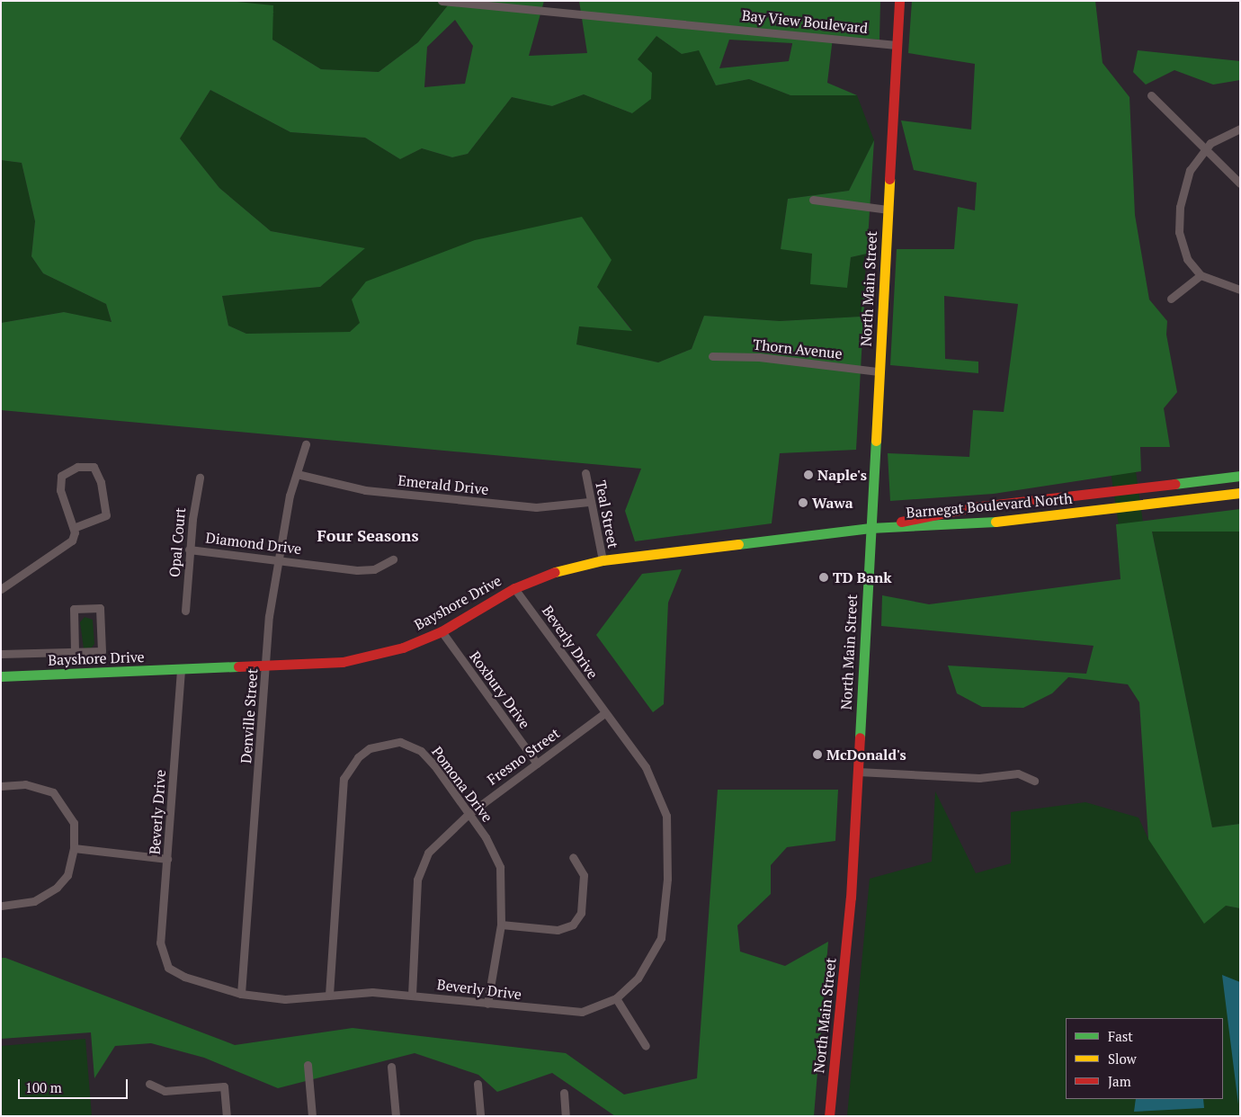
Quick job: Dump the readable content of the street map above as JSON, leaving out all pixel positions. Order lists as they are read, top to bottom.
{
  "streets": {
    "main road": ["North Main Street", "Barnegat Boulevard North", "Bayshore Drive"],
    "street": [
      "Bay View Boulevard",
      "Thorn Avenue",
      "Emerald Drive",
      "Teal Street",
      "Opal Court",
      "Diamond Drive",
      "Beverly Drive",
      "Roxbury Drive",
      "Denville Street",
      "Fresno Street",
      "Pomona Drive"
    ]
  },
  "crossings": [
    ["Bay View Boulevard", "North Main Street"],
    ["North Main Street", "Thorn Avenue"],
    ["North Main Street", "Barnegat Boulevard North"],
    ["North Main Street", "Bayshore Drive"],
    ["Emerald Drive", "Teal Street"],
    ["Emerald Drive", "Denville Street"],
    ["Barnegat Boulevard North", "Bayshore Drive"],
    ["Teal Street", "Bayshore Drive"],
    ["Opal Court", "Diamond Drive"],
    ["Diamond Drive", "Denville Street"],
    ["Bayshore Drive", "Beverly Drive"],
    ["Bayshore Drive", "Roxbury Drive"],
    ["Bayshore Drive", "Denville Street"],
    ["Beverly Drive", "Denville Street"],
    ["Beverly Drive", "Fresno Street"],
    ["Beverly Drive", "Pomona Drive"],
    ["Roxbury Drive", "Fresno Street"],
    ["Fresno Street", "Pomona Drive"]
  ],
  "districts": ["Four Seasons"],
  "places": [
    "Naple's",
    "Wawa",
    "TD Bank",
    "McDonald's"
  ],
  "legend": ["Fast", "Slow", "Jam"],
  "scale_bar": "100 m"
}
